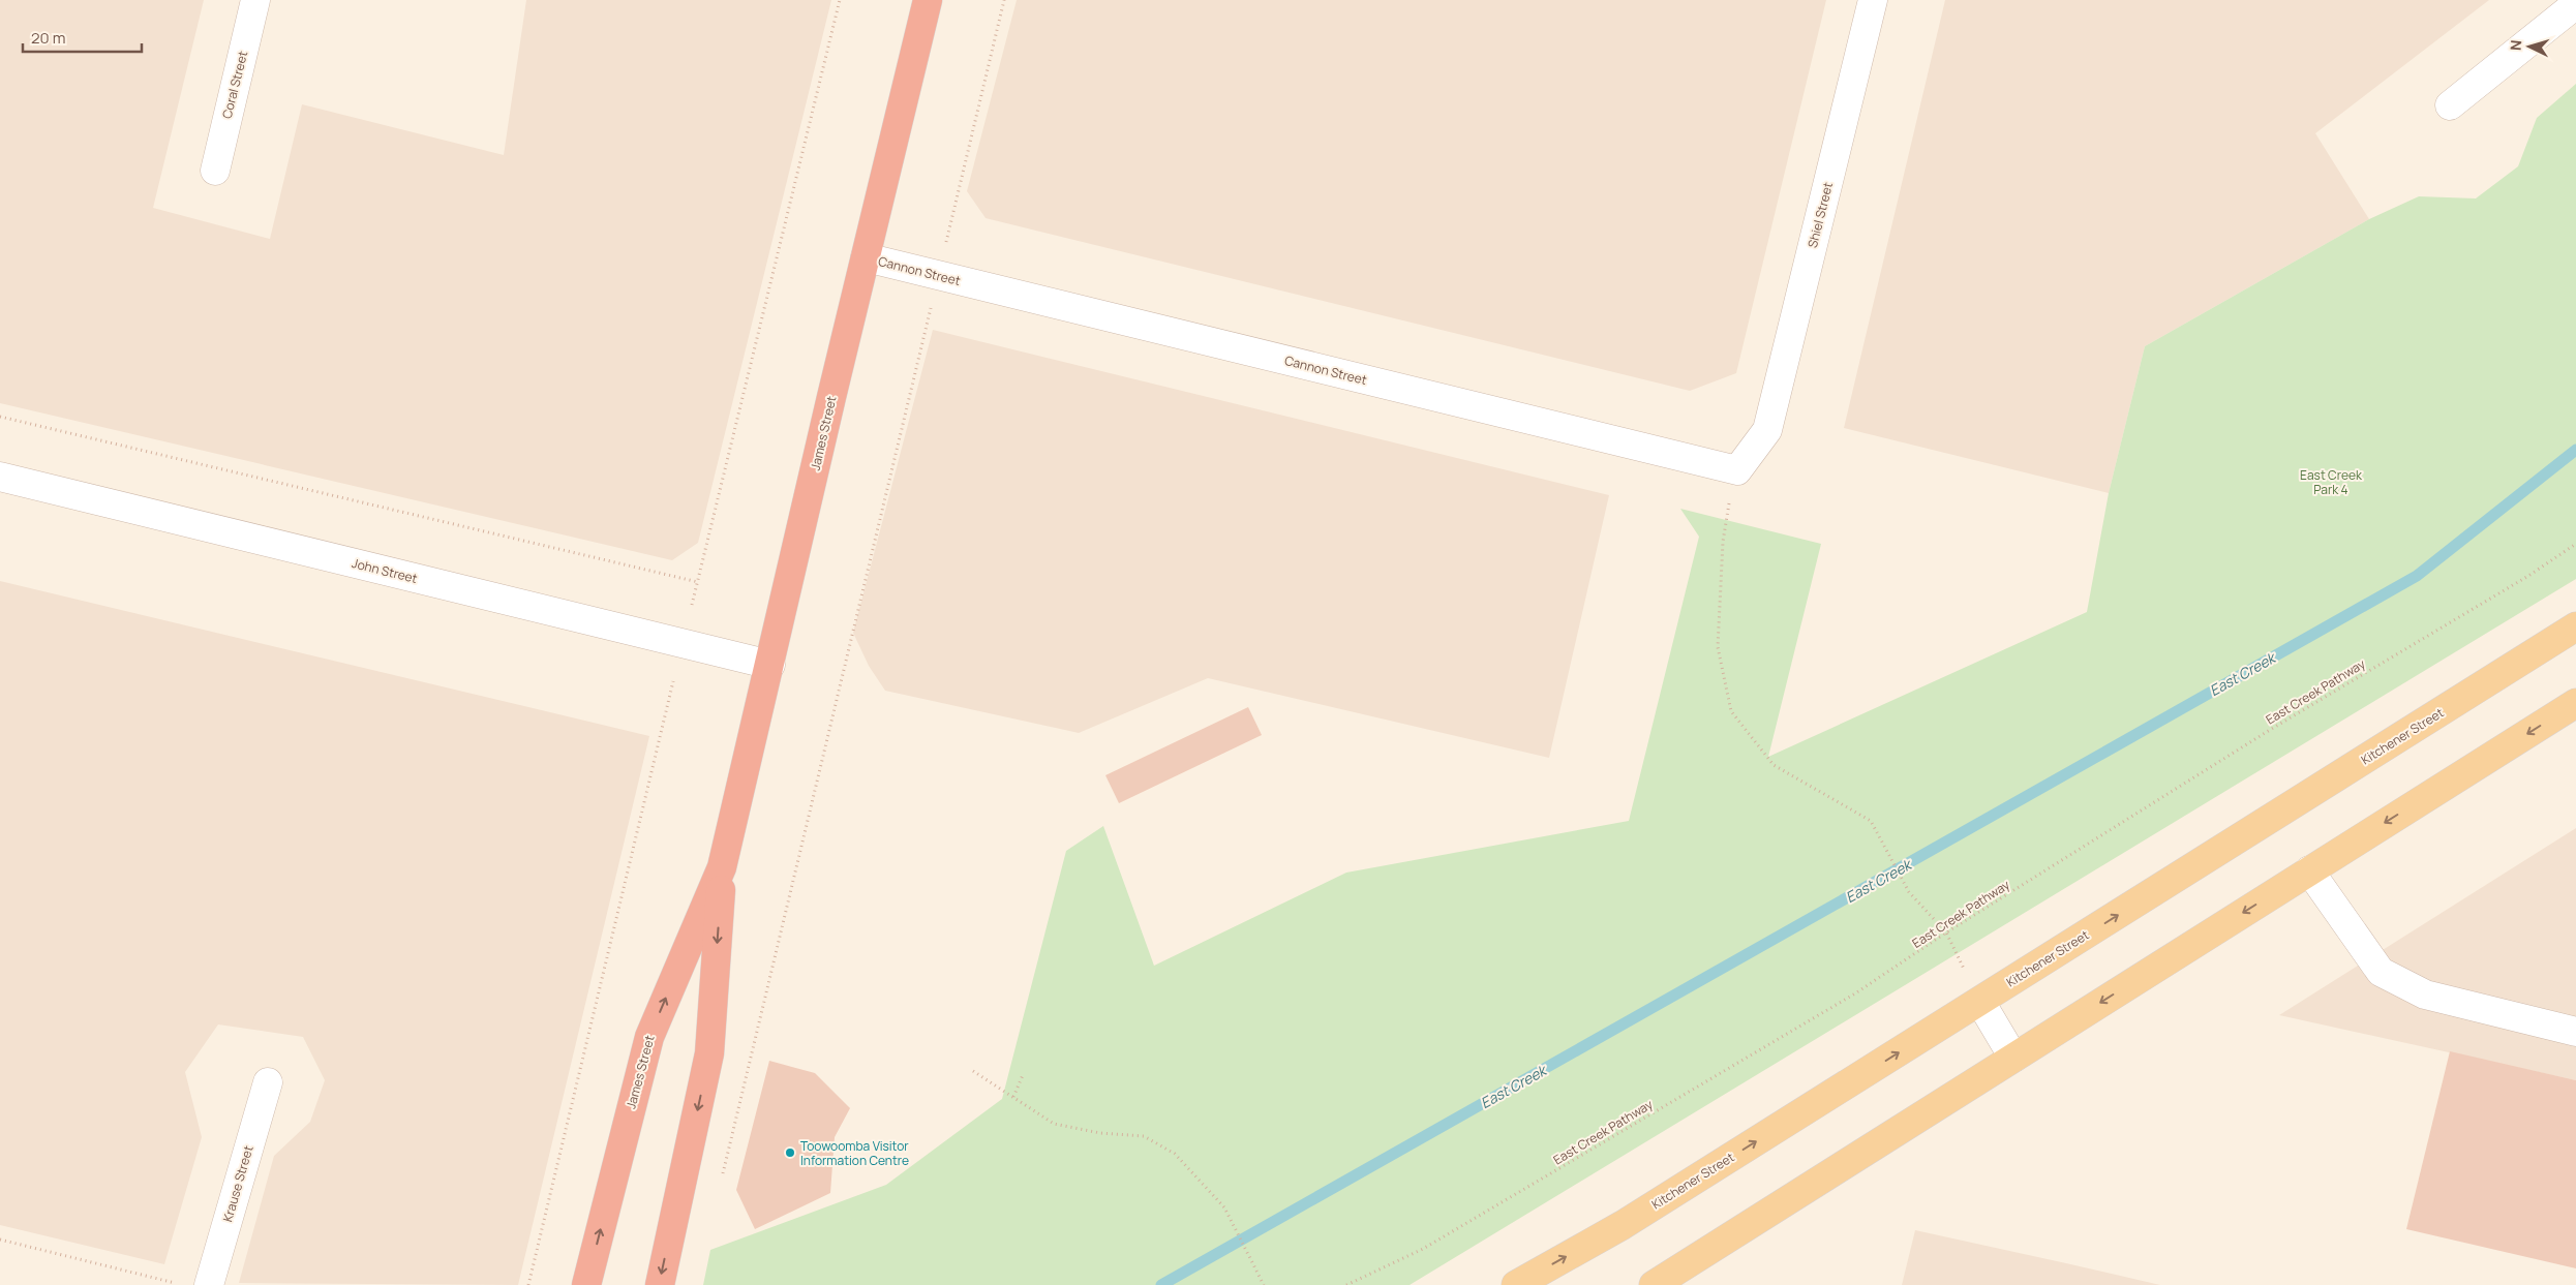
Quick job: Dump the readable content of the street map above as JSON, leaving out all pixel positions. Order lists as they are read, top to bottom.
{
  "streets": {
    "highway": ["James Street"],
    "main road": ["Kitchener Street"],
    "street": [
      "Coral Street",
      "Shiel Street",
      "Cannon Street",
      "John Street",
      "Krause Street"
    ],
    "path": ["East Creek Pathway"]
  },
  "crossings": [
    ["Shiel Street", "Cannon Street"],
    ["Cannon Street", "James Street"],
    ["James Street", "John Street"]
  ],
  "water": ["East Creek"],
  "parks": ["East Creek Park 4"],
  "places": ["Toowoomba Visitor Information Centre"],
  "scale_bar": "20 m",
  "north": "left"
}
